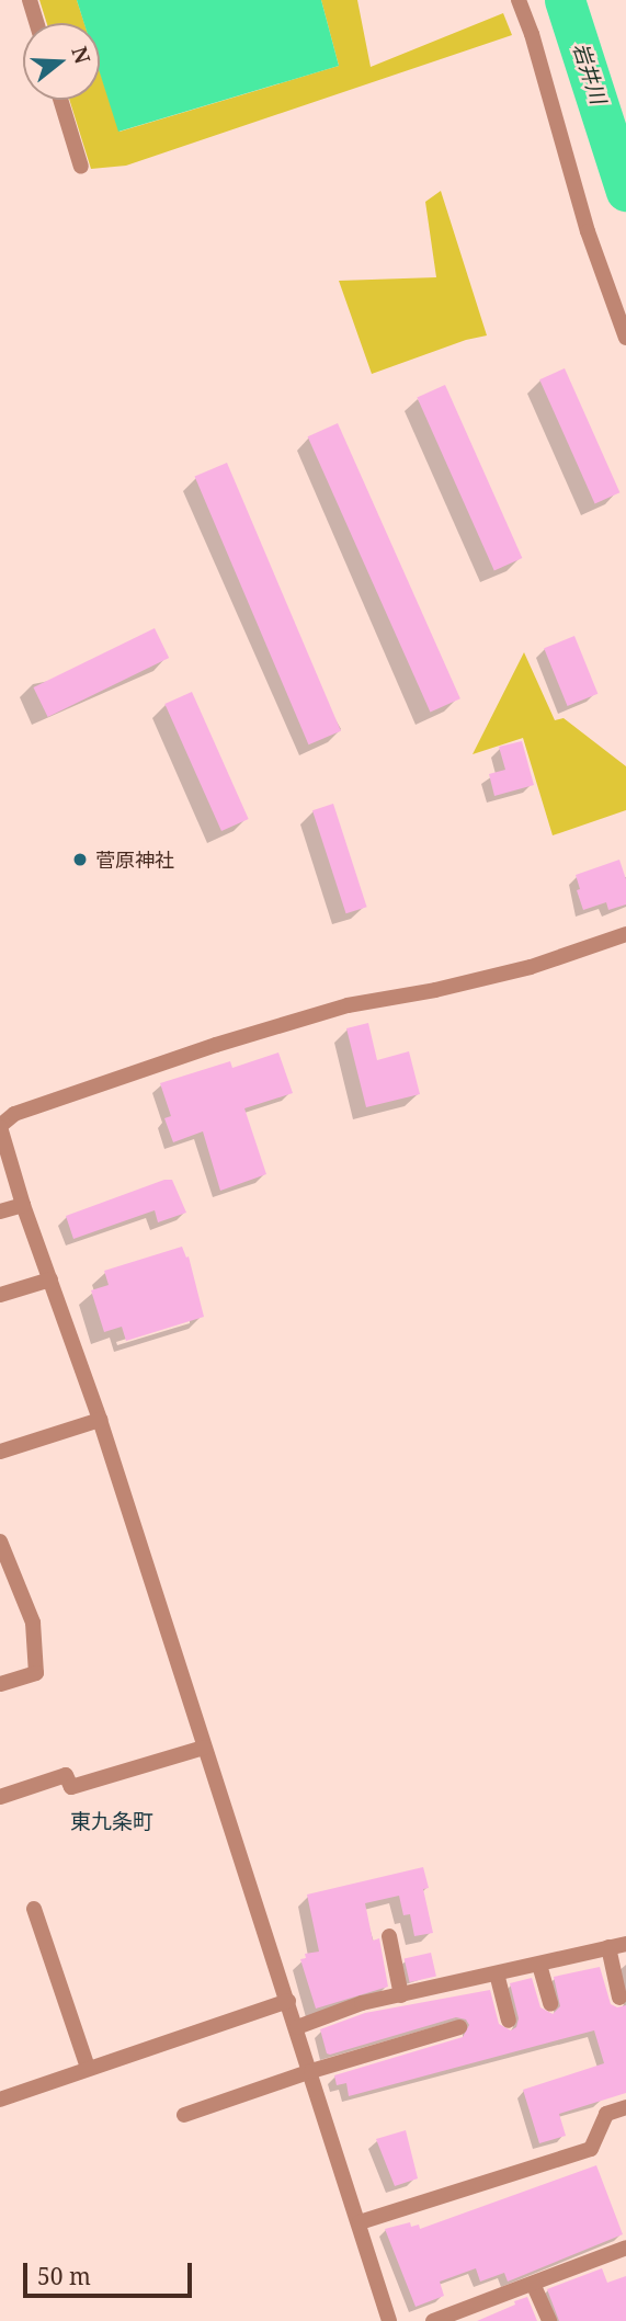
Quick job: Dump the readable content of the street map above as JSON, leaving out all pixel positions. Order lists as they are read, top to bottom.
{
  "districts": ["東九条町"],
  "water": ["岩井川"],
  "places": ["菅原神社"],
  "scale_bar": "50 m",
  "north": "right"
}
